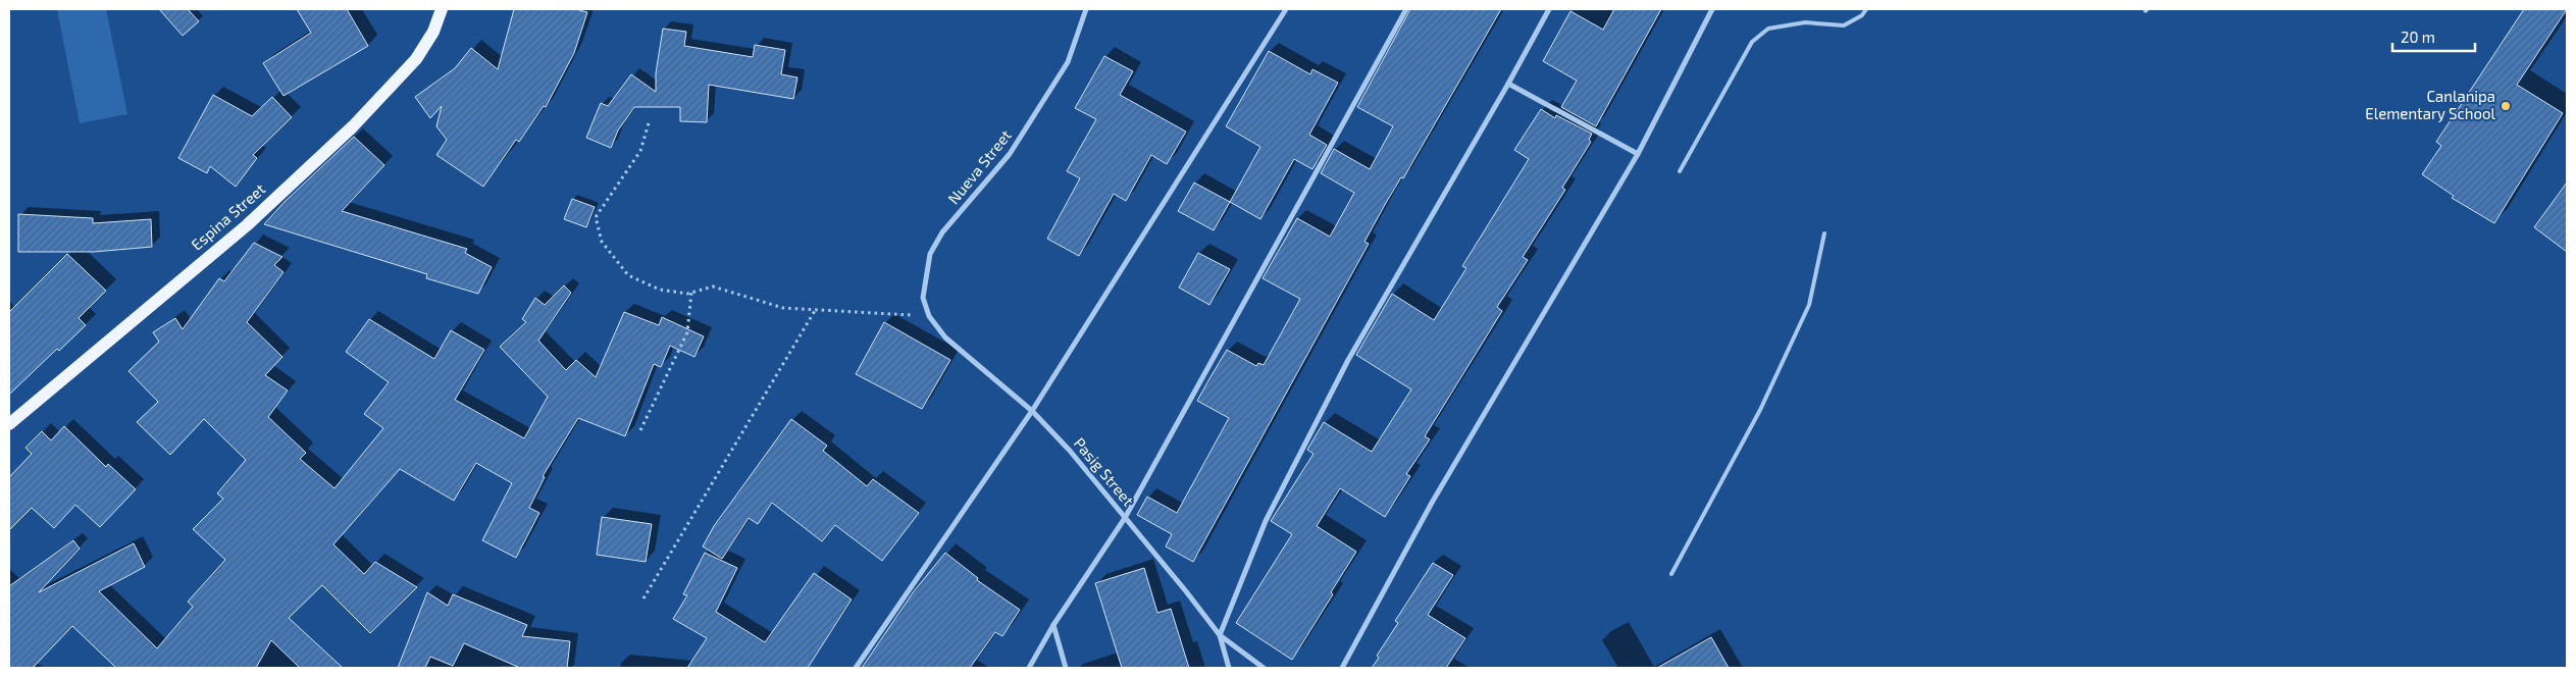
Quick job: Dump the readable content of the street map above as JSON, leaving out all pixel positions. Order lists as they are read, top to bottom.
{
  "streets": {
    "main road": ["Espina Street"],
    "street": ["Nueva Street", "Pasig Street"]
  },
  "crossings": [
    ["Nueva Street", "Pasig Street"]
  ],
  "places": ["Canlanipa Elementary School"],
  "scale_bar": "20 m"
}
